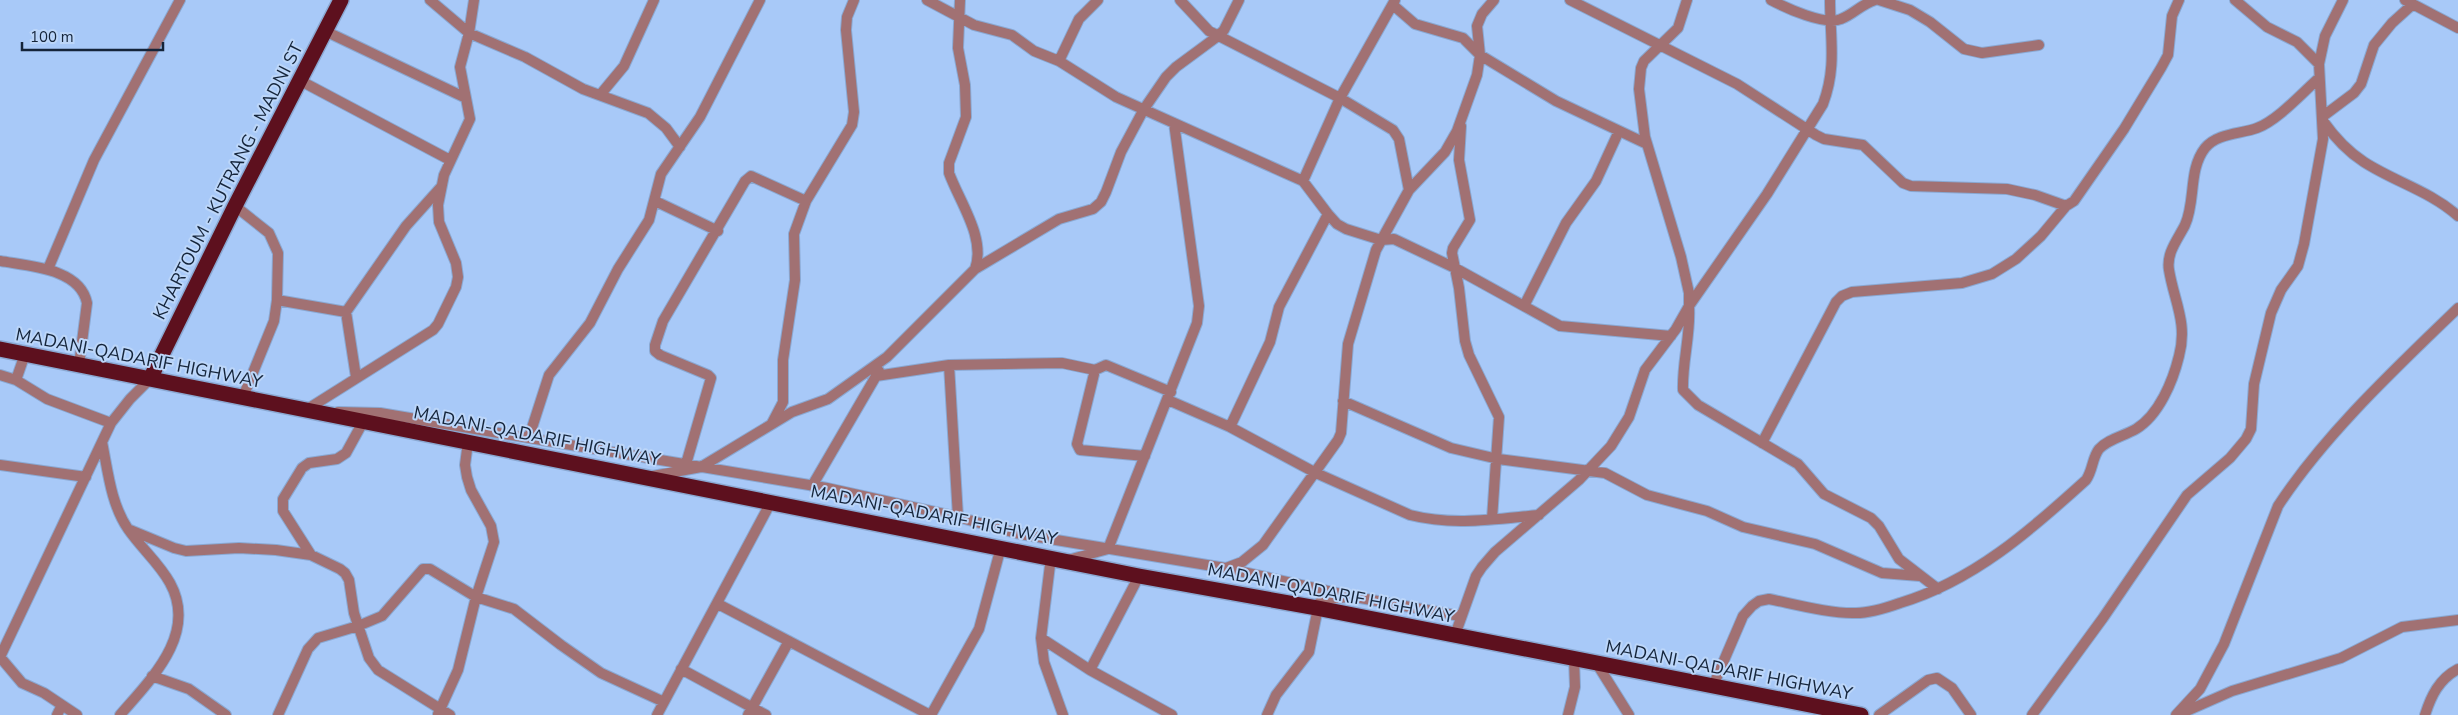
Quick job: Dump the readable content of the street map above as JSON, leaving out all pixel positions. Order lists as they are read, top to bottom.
{
  "streets": {
    "highway": ["KHARTOUM - KUTRANG - MADNI ST", "MADANI-QADARIF HIGHWAY"]
  },
  "crossings": [
    ["KHARTOUM - KUTRANG - MADNI ST", "MADANI-QADARIF HIGHWAY"]
  ],
  "scale_bar": "100 m"
}
